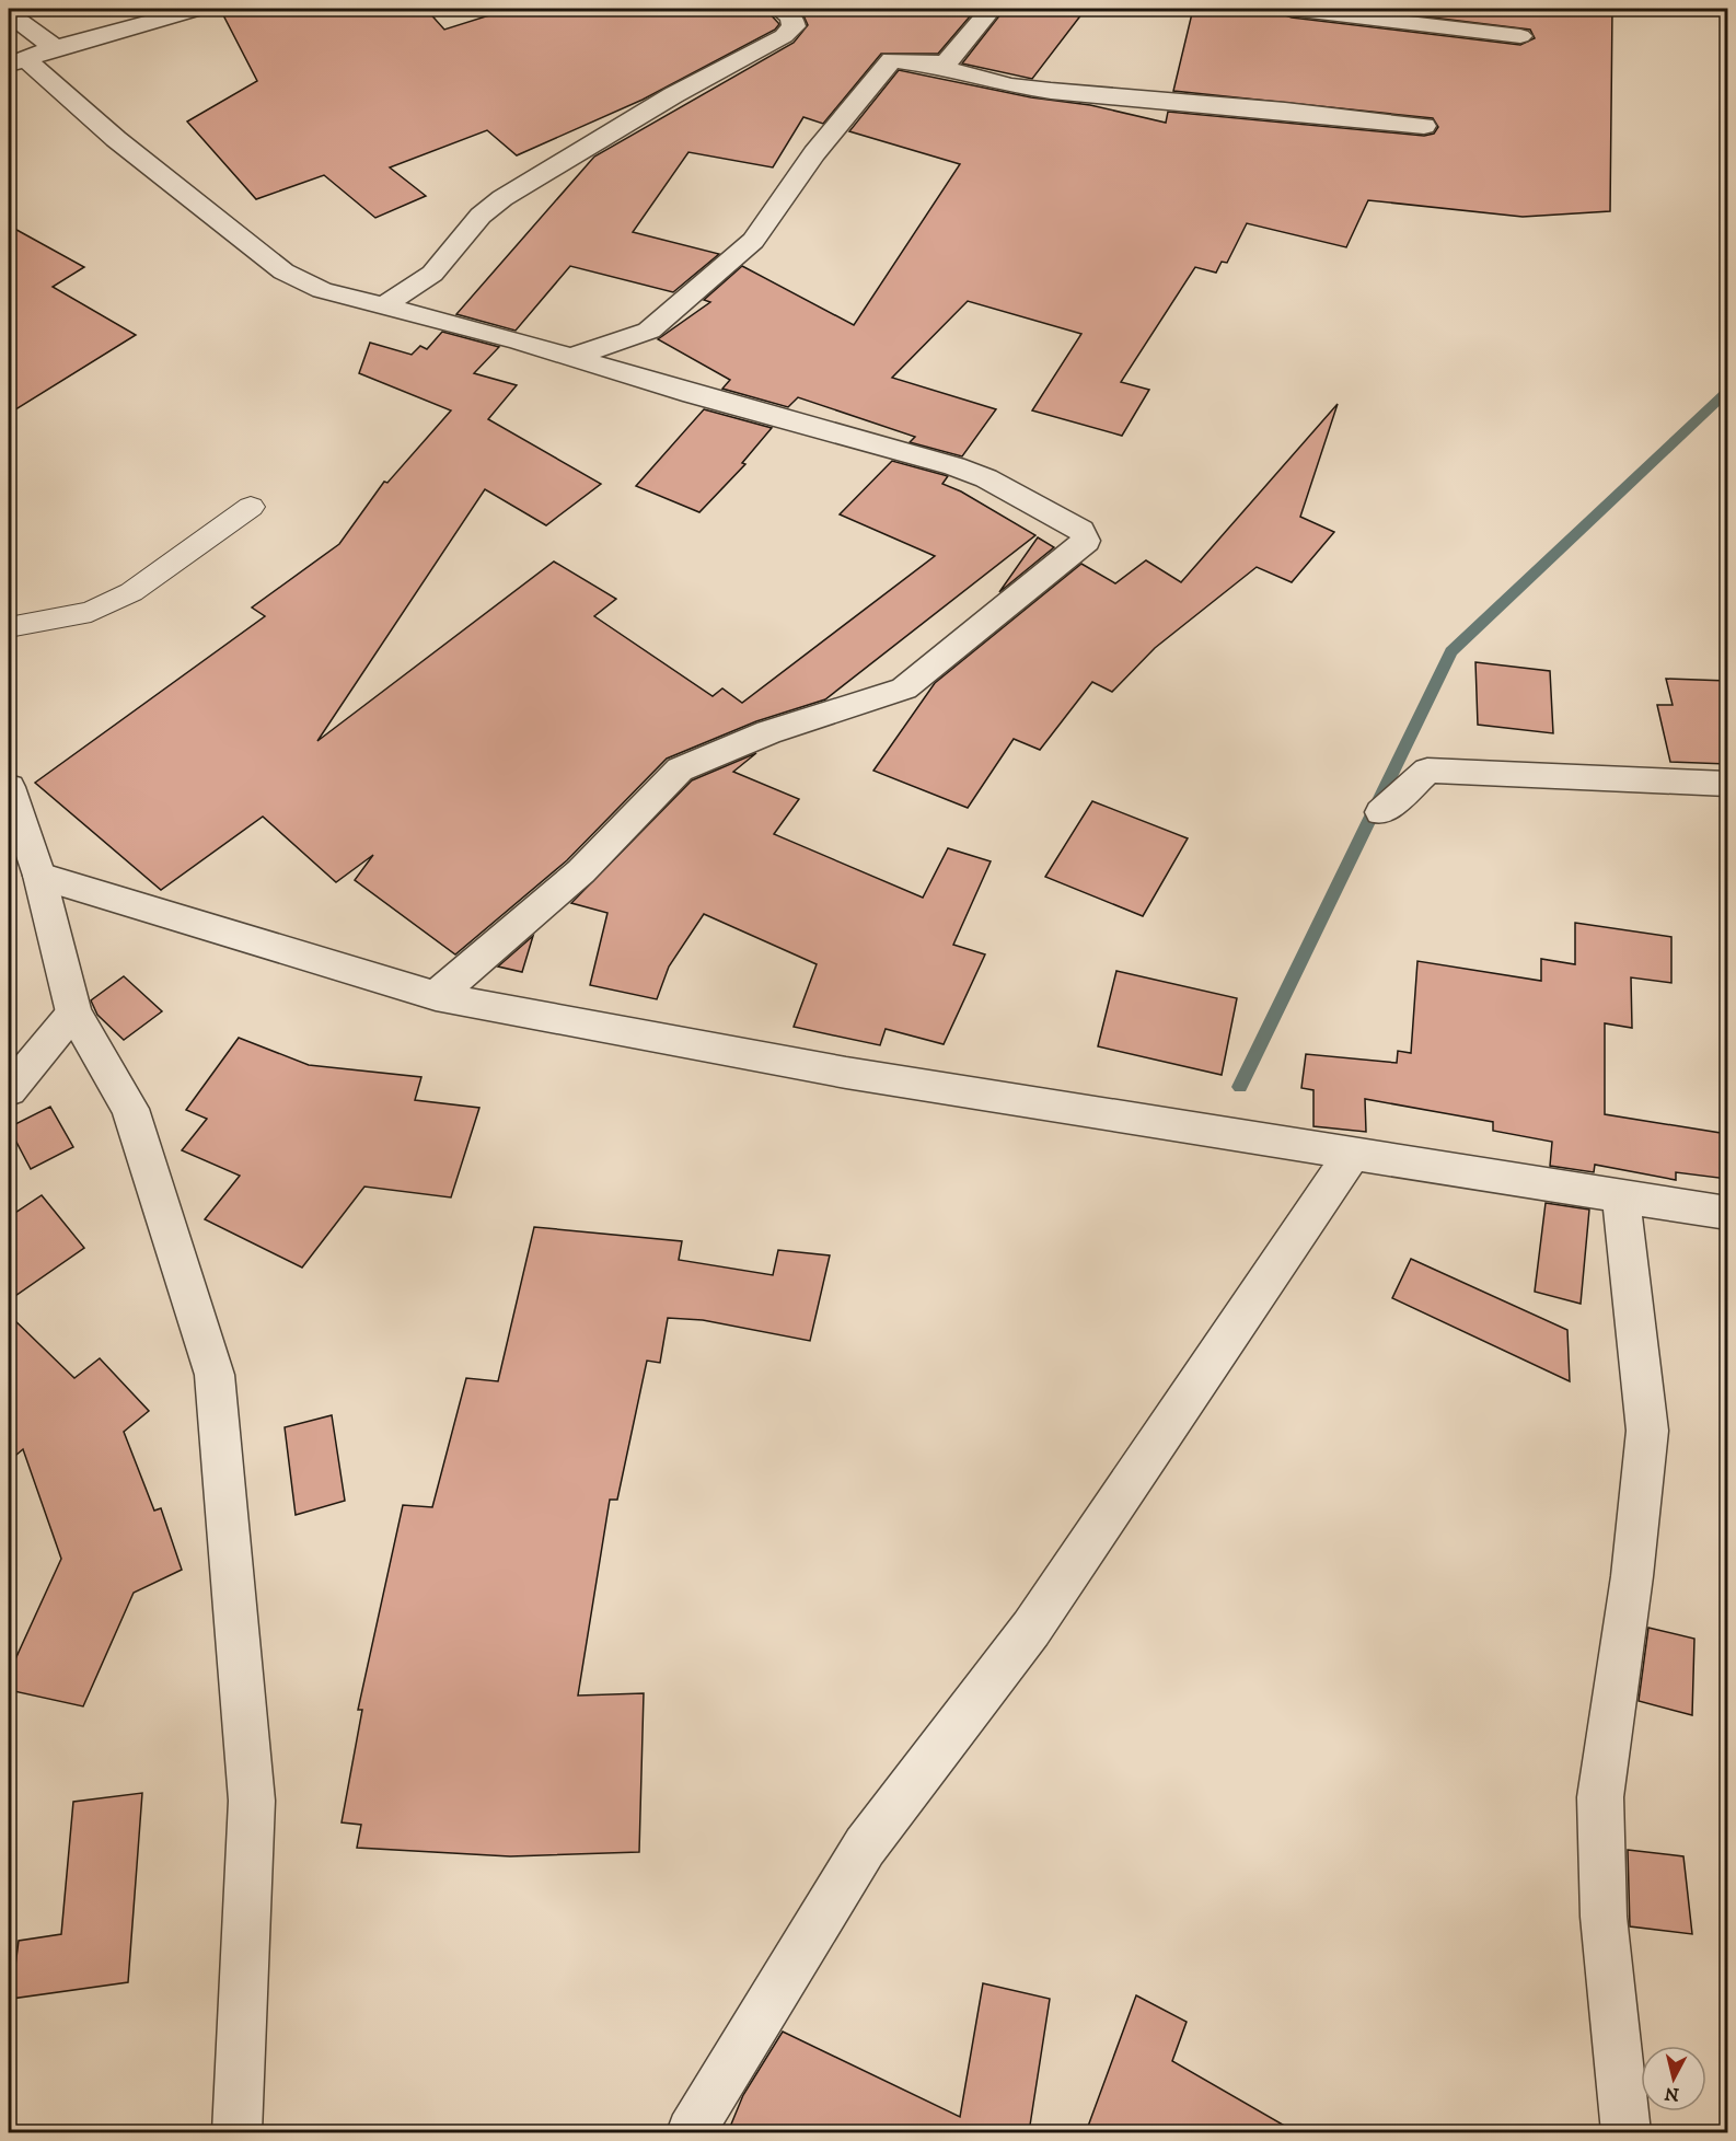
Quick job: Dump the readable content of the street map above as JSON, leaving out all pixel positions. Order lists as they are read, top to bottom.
{
  "north": "bottom"
}
